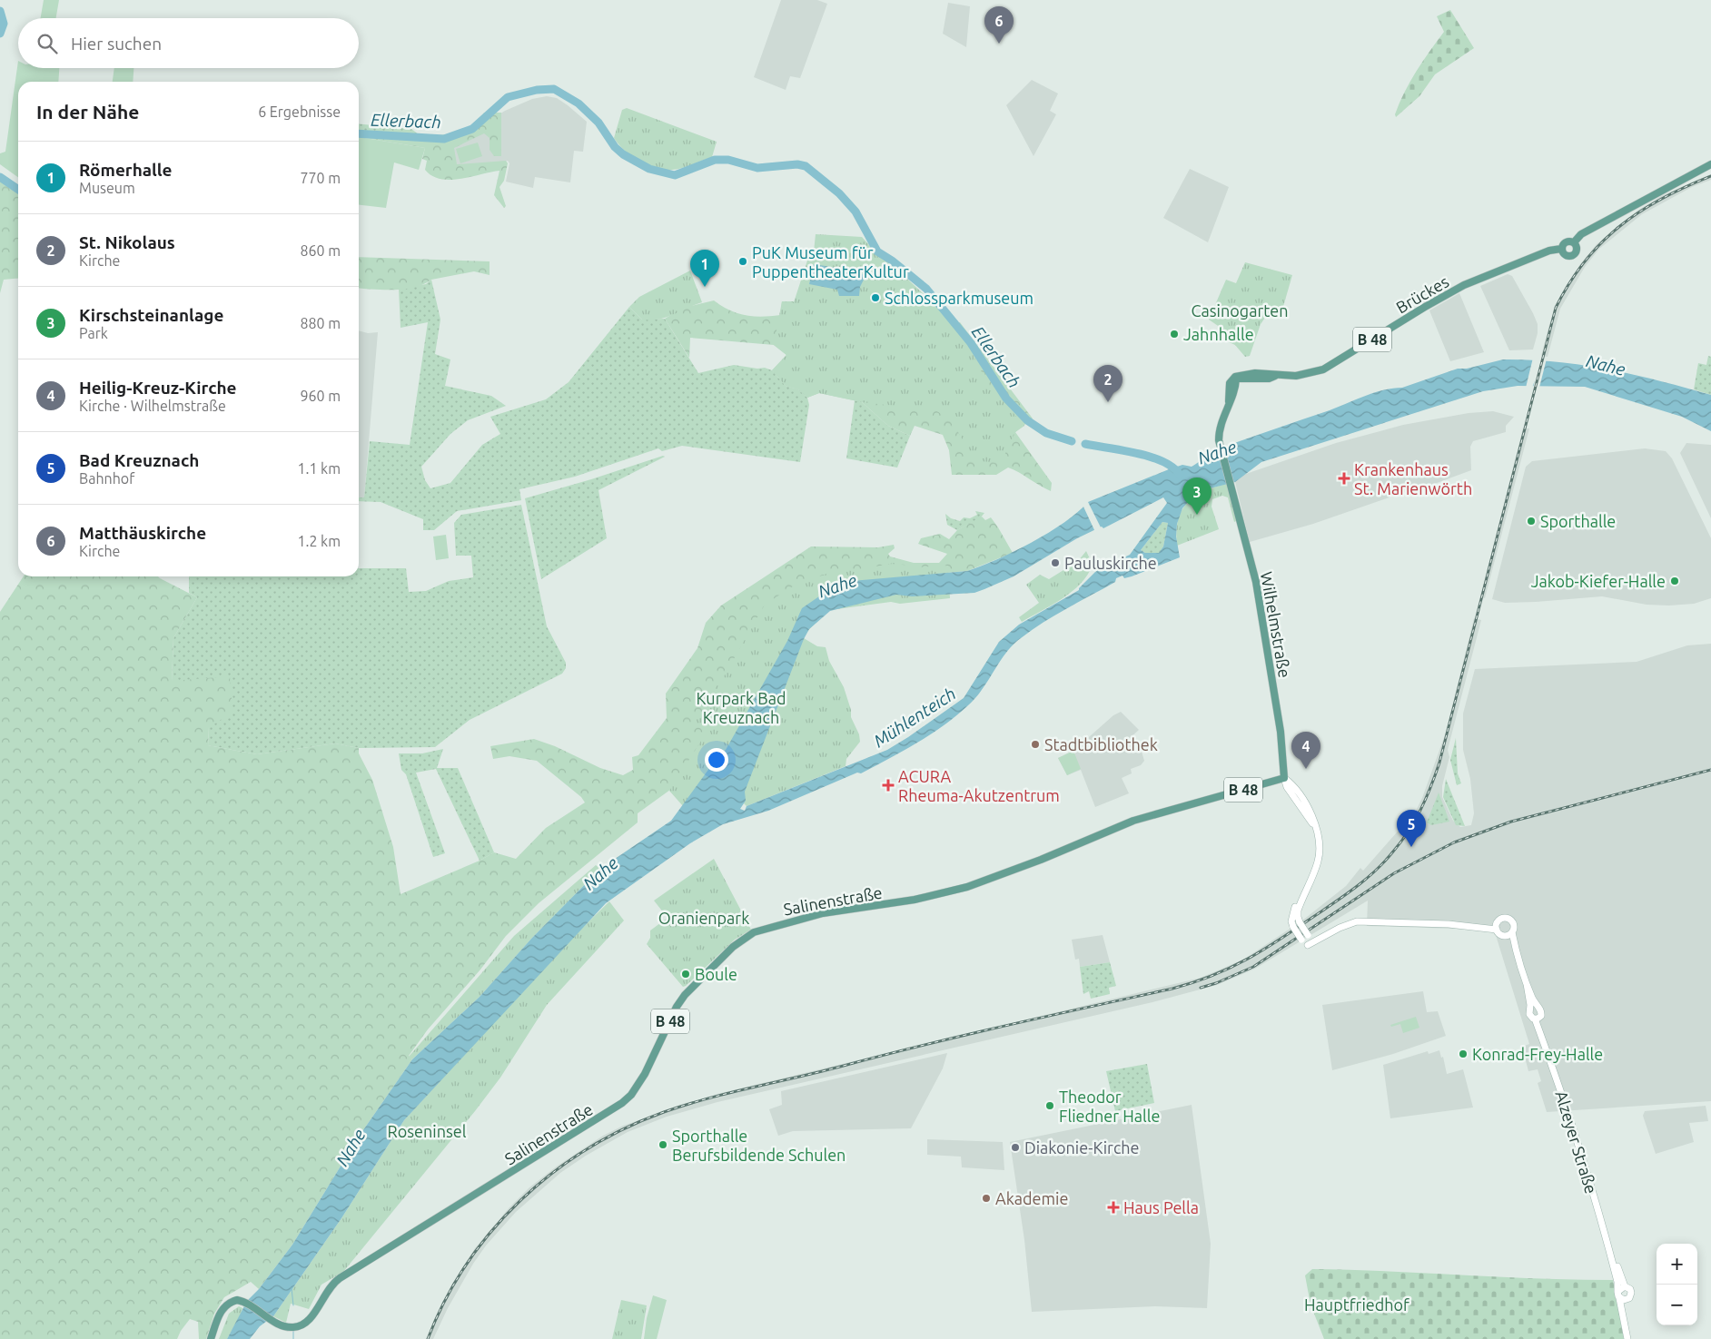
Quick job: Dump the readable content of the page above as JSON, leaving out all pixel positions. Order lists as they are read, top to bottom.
{
  "streets": {
    "main road": [
      "Brückes",
      "B 48",
      "Wilhelmstraße",
      "Salinenstraße",
      "Alzeyer Straße"
    ]
  },
  "crossings": [
    ["Brückes", "Wilhelmstraße"],
    ["Wilhelmstraße", "Salinenstraße"]
  ],
  "water": ["Ellerbach", "Nahe", "Mühlenteich"],
  "parks": [
    "Casinogarten",
    "Kurpark Bad Kreuznach",
    "Oranienpark",
    "Roseninsel",
    "Hauptfriedhof"
  ],
  "places": {
    "other": [
      "PuK Museum für PuppentheaterKultur",
      "Schlossparkmuseum",
      "Jahnhalle",
      "Sporthalle",
      "Pauluskirche",
      "Jakob-Kiefer-Halle",
      "Stadtbibliothek",
      "Boule",
      "Konrad-Frey-Halle",
      "Theodor Fliedner Halle",
      "Sporthalle Berufsbildende Schulen",
      "Diakonie-Kirche",
      "Akademie"
    ],
    "health": ["Krankenhaus St. Marienwörth", "ACURA Rheuma-Akutzentrum", "Haus Pella"]
  },
  "page": {
    "pins": [
      "6",
      "1",
      "2",
      "3",
      "4",
      "5"
    ],
    "search": "Hier suchen",
    "heading": ["In der Nähe", "6 Ergebnisse"],
    "list": [
      {
        "mark": "1",
        "name": "Römerhalle",
        "note": "Museum",
        "value": "770 m"
      },
      {
        "mark": "2",
        "name": "St. Nikolaus",
        "note": "Kirche",
        "value": "860 m"
      },
      {
        "mark": "3",
        "name": "Kirschsteinanlage",
        "note": "Park",
        "value": "880 m"
      },
      {
        "mark": "4",
        "name": "Heilig-Kreuz-Kirche",
        "note": "Kirche · Wilhelmstraße",
        "value": "960 m"
      },
      {
        "mark": "5",
        "name": "Bad Kreuznach",
        "note": "Bahnhof",
        "value": "1.1 km"
      },
      {
        "mark": "6",
        "name": "Matthäuskirche",
        "note": "Kirche",
        "value": "1.2 km"
      }
    ],
    "map_buttons": ["+", "−"]
  }
}
